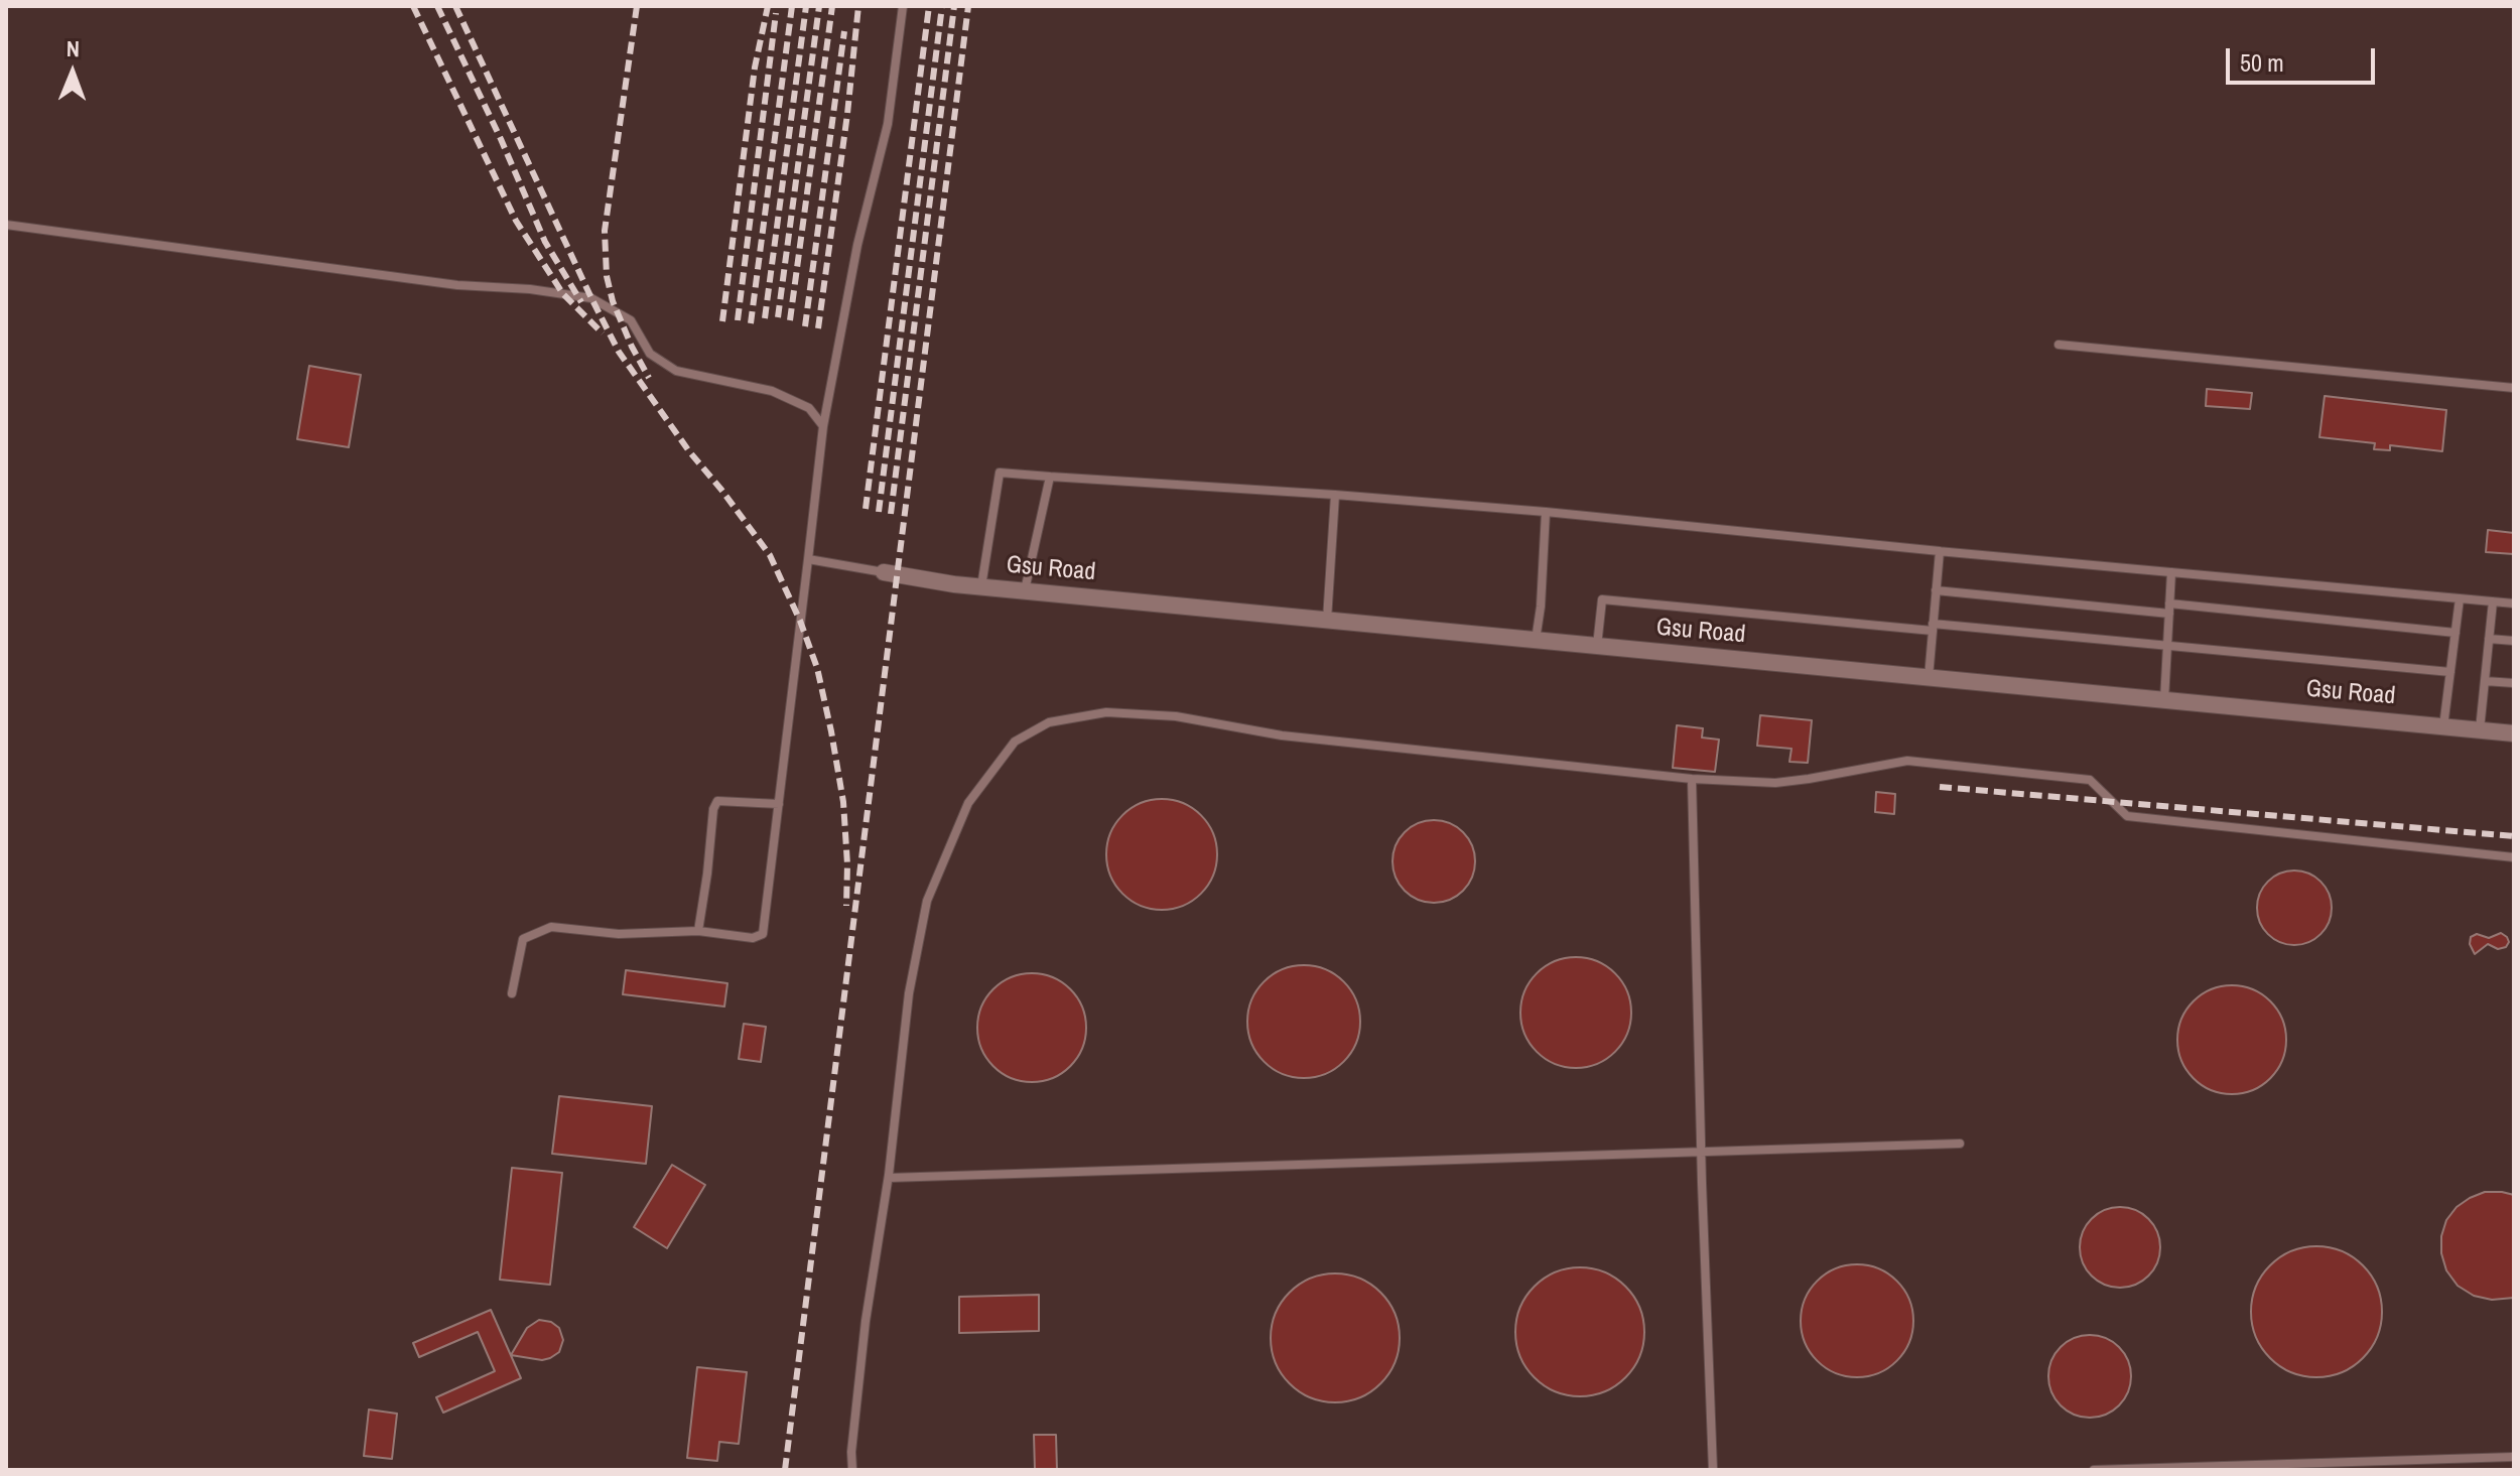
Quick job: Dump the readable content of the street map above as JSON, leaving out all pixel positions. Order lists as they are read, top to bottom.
{
  "streets": {
    "street": ["Gsu Road"]
  },
  "scale_bar": "50 m",
  "north": "top"
}
